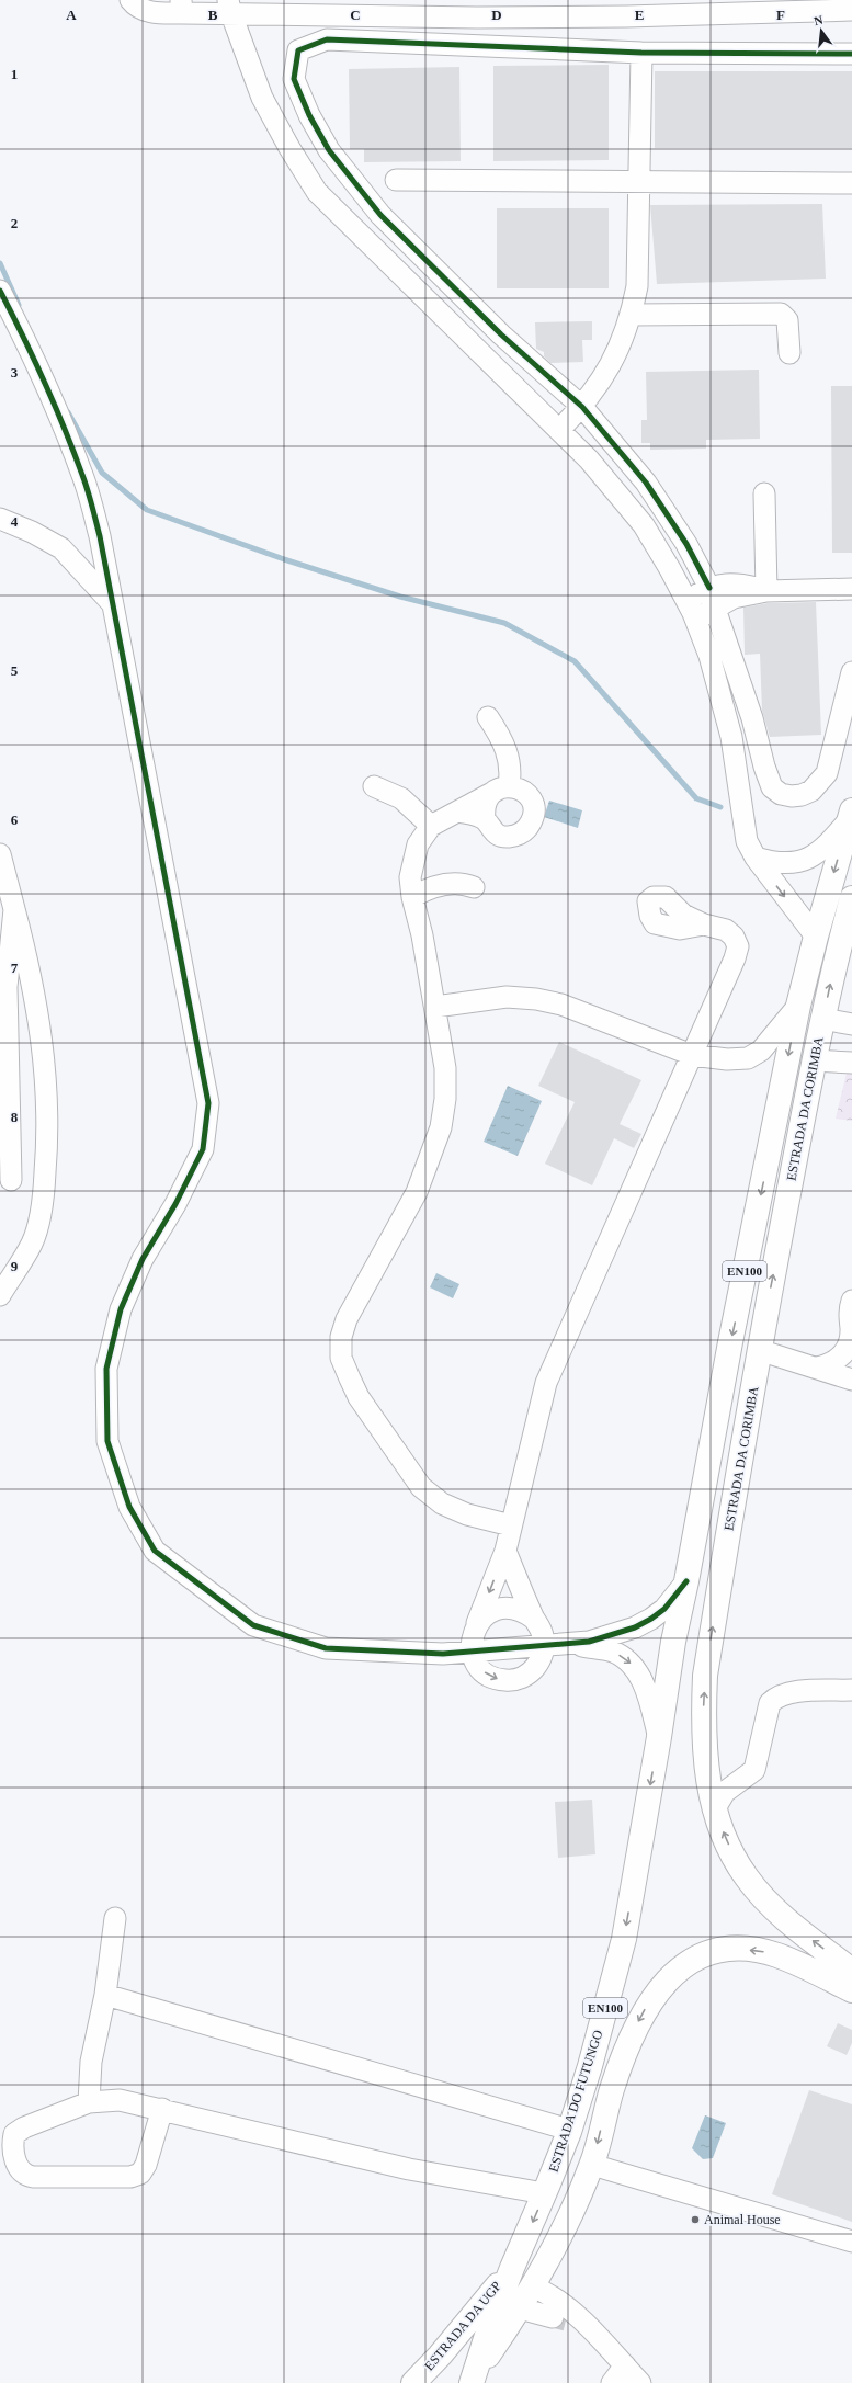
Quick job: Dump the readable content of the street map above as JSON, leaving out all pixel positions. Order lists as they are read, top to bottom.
{
  "streets": {
    "main road": [
      "ESTRADA DA CORIMBA",
      "EN100",
      "ESTRADA DO FUTUNGO",
      "ESTRADA DA UGP"
    ]
  },
  "crossings": [
    ["ESTRADA DA CORIMBA", "ESTRADA DO FUTUNGO"],
    ["ESTRADA DO FUTUNGO", "ESTRADA DA UGP"]
  ],
  "one_way": ["ESTRADA DO FUTUNGO"],
  "places": ["Animal House"],
  "north": "top",
  "grid": {
    "columns": [
      "A",
      "B",
      "C",
      "D",
      "E",
      "F"
    ],
    "rows": [
      "1",
      "2",
      "3",
      "4",
      "5",
      "6",
      "7",
      "8",
      "9"
    ]
  }
}
